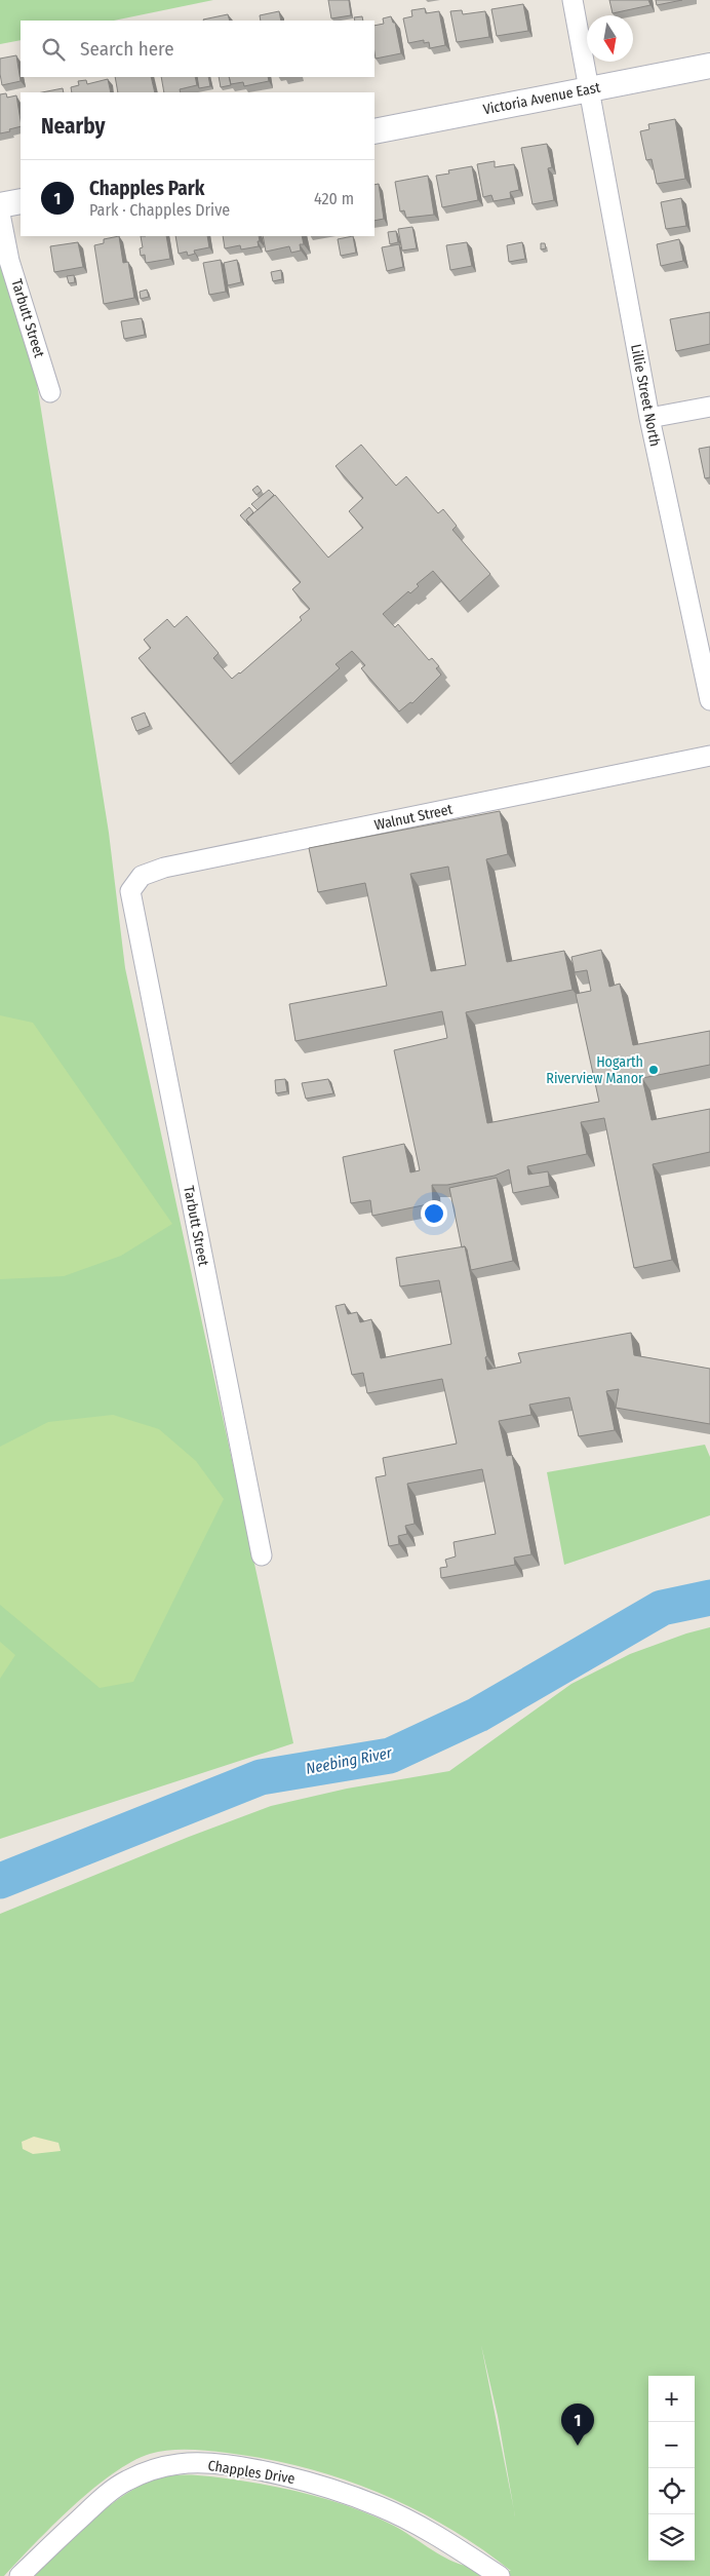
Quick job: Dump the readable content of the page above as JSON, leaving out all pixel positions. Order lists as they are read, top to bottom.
{
  "streets": {
    "street": [
      "Victoria Avenue East",
      "Tarbutt Street",
      "Lillie Street North",
      "Walnut Street",
      "Chapples Drive"
    ]
  },
  "crossings": [
    ["Victoria Avenue East", "Lillie Street North"],
    ["Tarbutt Street", "Walnut Street"]
  ],
  "water": ["Neebing River"],
  "places": ["Hogarth Riverview Manor"],
  "north": "bottom",
  "page": {
    "search": "Search here",
    "heading": "Nearby",
    "list": [
      {
        "mark": "1",
        "name": "Chapples Park",
        "note": "Park · Chapples Drive",
        "value": "420 m"
      }
    ],
    "map_buttons": ["+", "−"],
    "pins": "1"
  }
}
